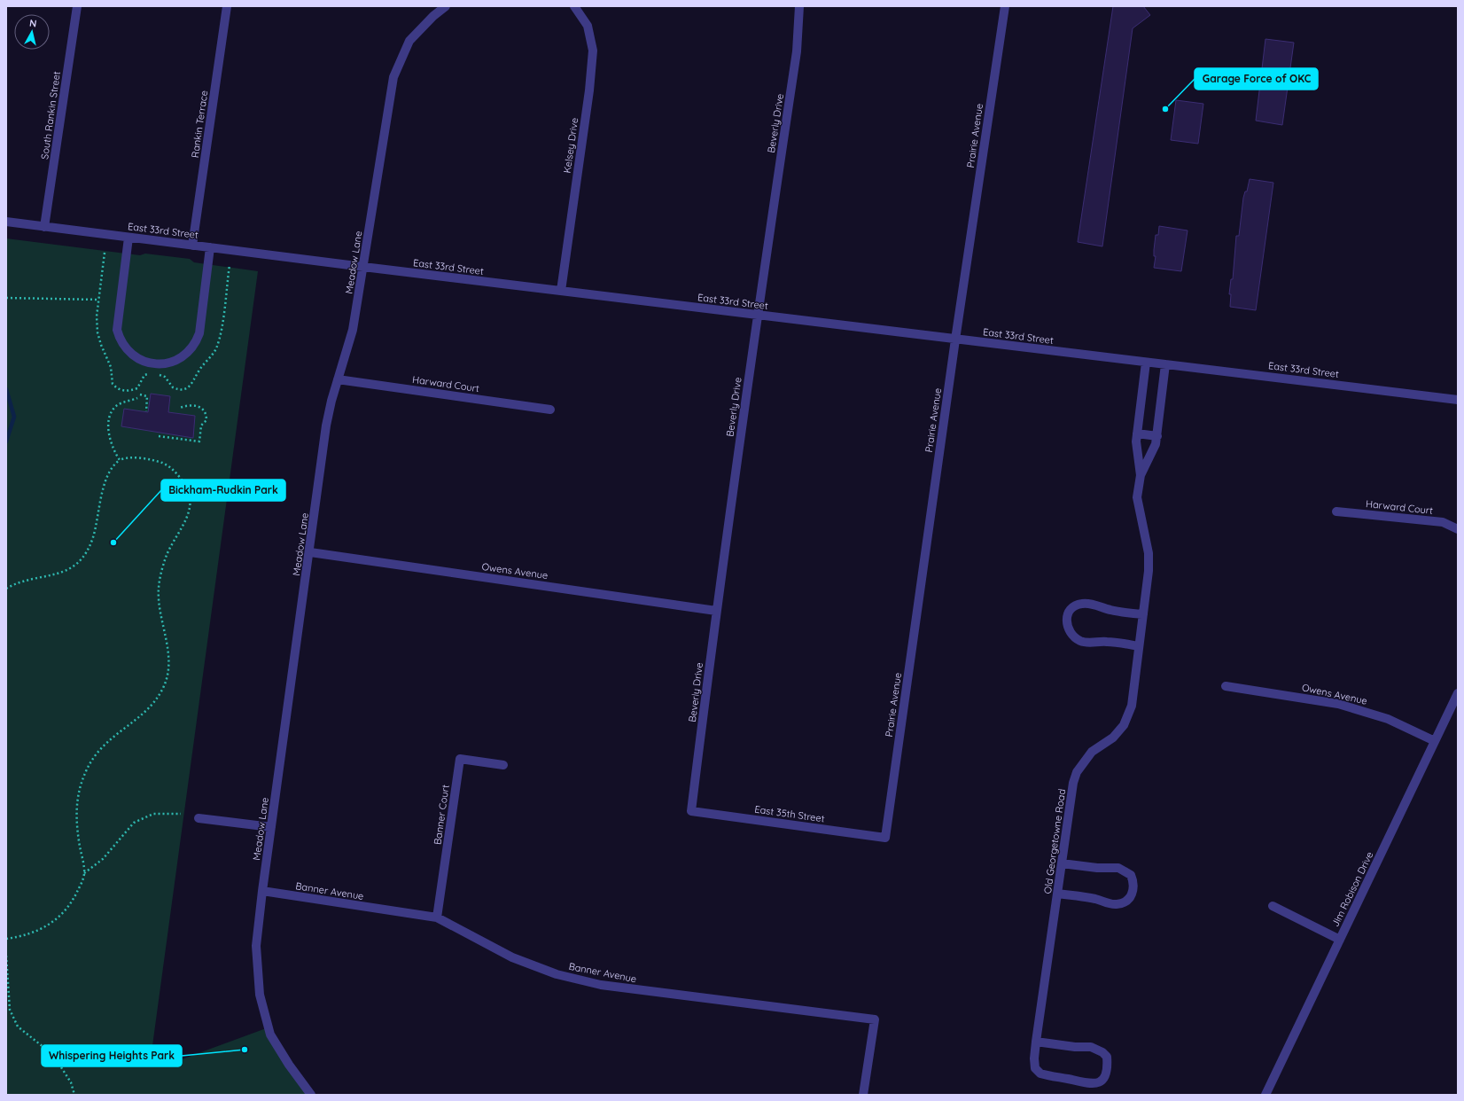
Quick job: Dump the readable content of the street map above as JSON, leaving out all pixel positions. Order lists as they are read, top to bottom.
{
  "streets": {
    "street": [
      "South Rankin Street",
      "Beverly Drive",
      "Rankin Terrace",
      "Prairie Avenue",
      "Kelsey Drive",
      "East 33rd Street",
      "Meadow Lane",
      "Harward Court",
      "Owens Avenue",
      "East 35th Street",
      "Banner Court",
      "Old Georgetowne Road",
      "Jim Robison Drive",
      "Banner Avenue"
    ]
  },
  "crossings": [
    ["South Rankin Street", "East 33rd Street"],
    ["Beverly Drive", "East 33rd Street"],
    ["Beverly Drive", "Owens Avenue"],
    ["Beverly Drive", "East 35th Street"],
    ["Rankin Terrace", "East 33rd Street"],
    ["Prairie Avenue", "East 33rd Street"],
    ["Prairie Avenue", "East 35th Street"],
    ["Kelsey Drive", "East 33rd Street"],
    ["East 33rd Street", "Meadow Lane"],
    ["East 33rd Street", "Old Georgetowne Road"],
    ["Meadow Lane", "Harward Court"],
    ["Meadow Lane", "Owens Avenue"],
    ["Meadow Lane", "Banner Avenue"],
    ["Owens Avenue", "Jim Robison Drive"],
    ["Banner Court", "Banner Avenue"]
  ],
  "places": ["Garage Force of OKC", "Bickham-Rudkin Park", "Whispering Heights Park"],
  "north": "top"
}
